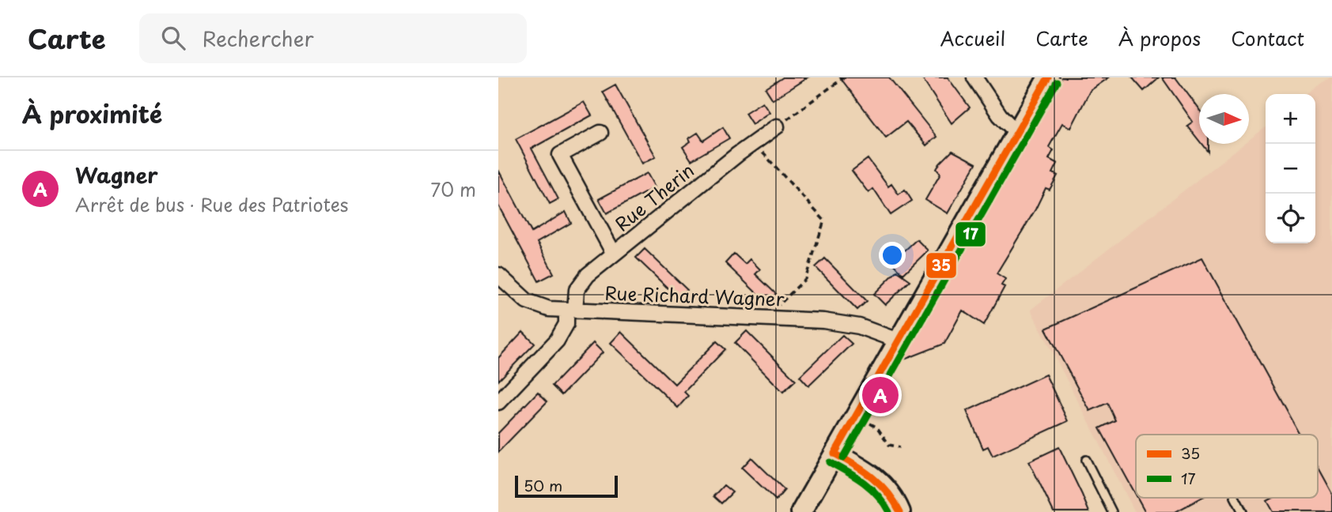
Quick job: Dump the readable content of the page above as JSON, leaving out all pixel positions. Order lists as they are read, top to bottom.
{
  "streets": {
    "street": ["Rue Therin", "Rue Richard Wagner"]
  },
  "crossings": [
    ["Rue Therin", "Rue Richard Wagner"]
  ],
  "lines": ["transit line 35", "transit line 17"],
  "legend": ["35", "17"],
  "scale_bar": "50 m",
  "north": "right",
  "page": {
    "header": "Carte",
    "search": "Rechercher",
    "nav": [
      "Accueil",
      "Carte",
      "À propos",
      "Contact"
    ],
    "heading": "À proximité",
    "map_buttons": ["+", "−"],
    "list": [
      {
        "mark": "A",
        "name": "Wagner",
        "note": "Arrêt de bus · Rue des Patriotes",
        "value": "70 m"
      }
    ],
    "pins": "A",
    "scale": "50 m"
  }
}
